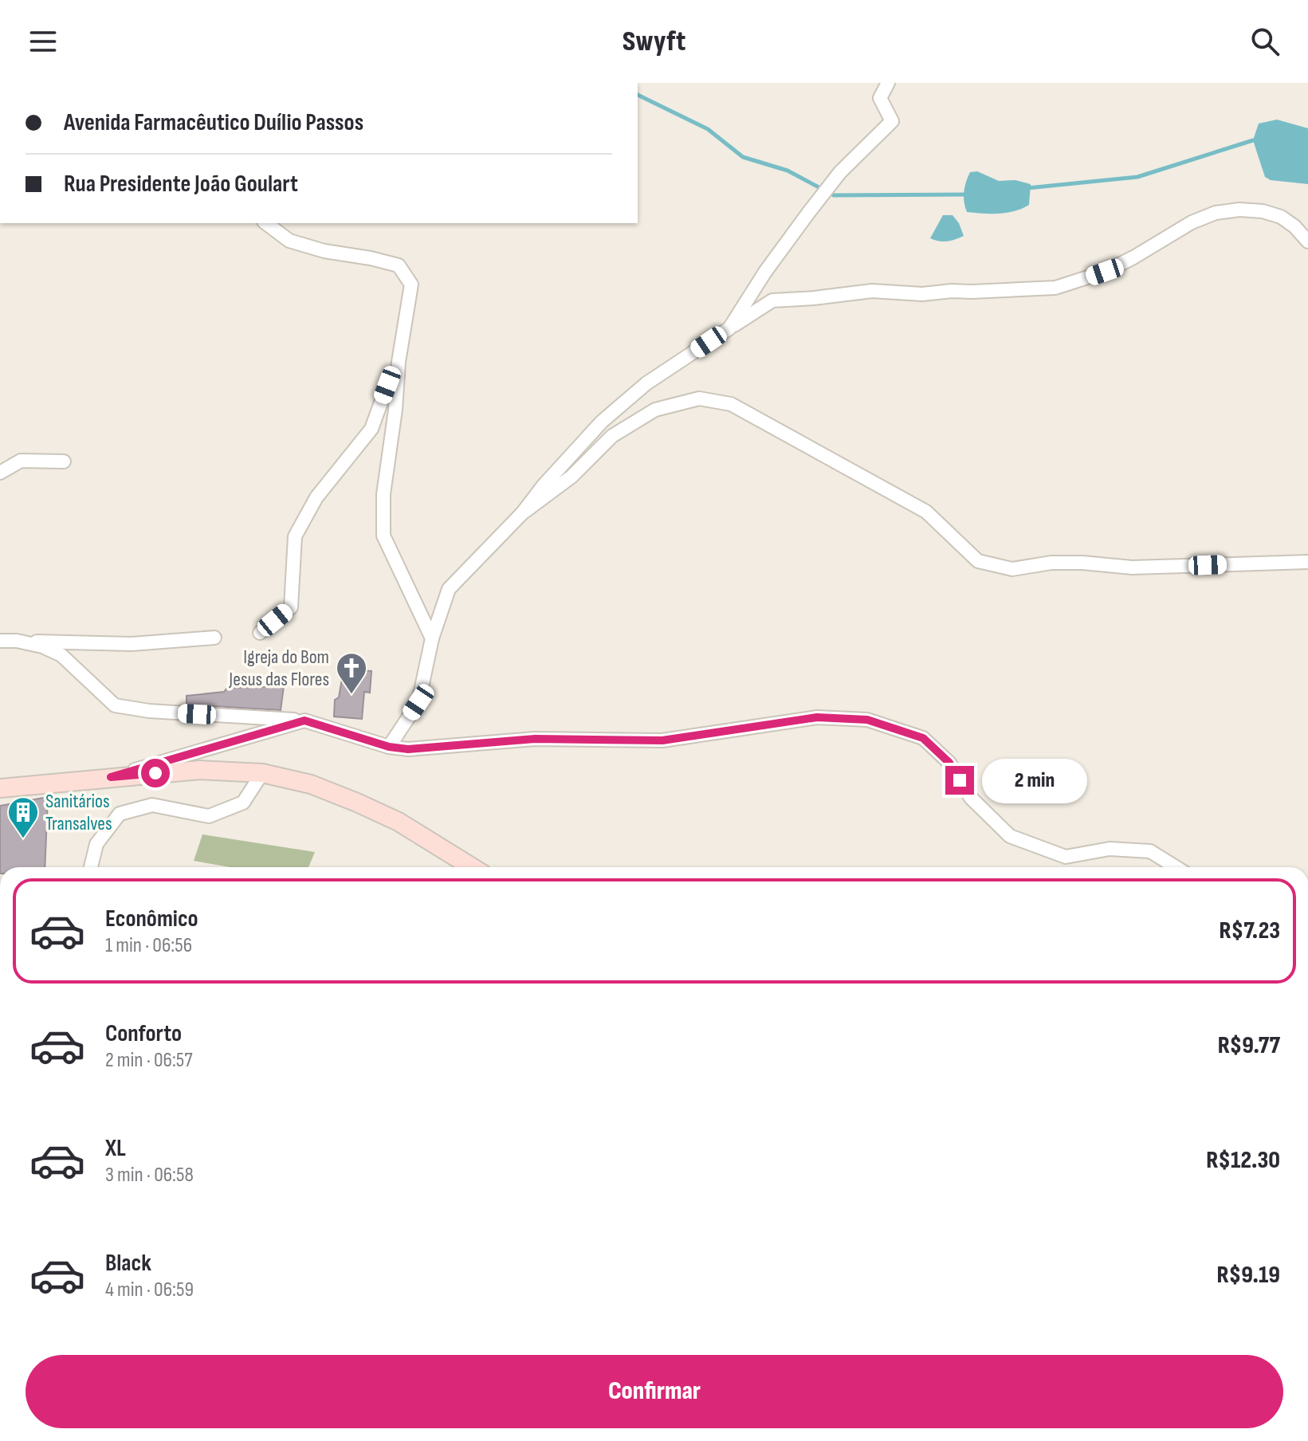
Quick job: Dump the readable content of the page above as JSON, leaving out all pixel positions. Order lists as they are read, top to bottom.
{
  "places": {
    "church": ["Igreja do Bom Jesus das Flores"],
    "building": ["Sanitários Transalves"]
  },
  "page": {
    "header": "Swyft",
    "banner": ["Avenida Farmacêutico Duílio Passos", "Rua Presidente João Goulart"],
    "bubble": "2 min",
    "list": [
      {
        "name": "Econômico",
        "note": "1 min · 06:56",
        "value": "R$7.23"
      },
      {
        "name": "Conforto",
        "note": "2 min · 06:57",
        "value": "R$9.77"
      },
      {
        "name": "XL",
        "note": "3 min · 06:58",
        "value": "R$12.30"
      },
      {
        "name": "Black",
        "note": "4 min · 06:59",
        "value": "R$9.19"
      }
    ],
    "buttons": "Confirmar"
  }
}
